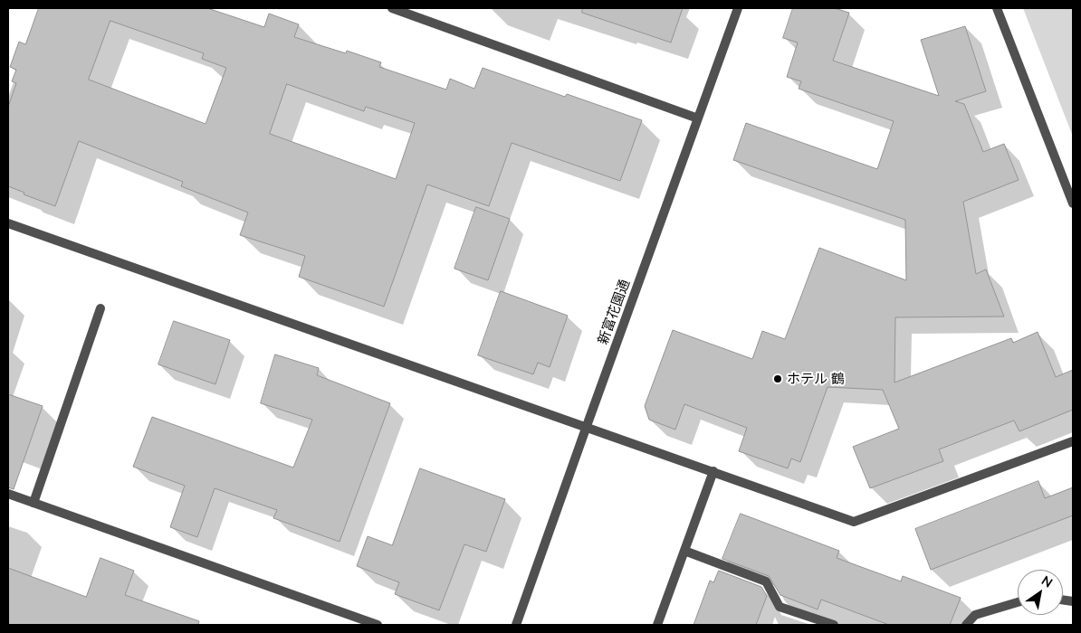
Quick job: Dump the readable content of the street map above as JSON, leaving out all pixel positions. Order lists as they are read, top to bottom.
{
  "streets": {
    "street": ["新富花園通"]
  },
  "places": ["ホテル 鶴"],
  "north": "top right"
}
